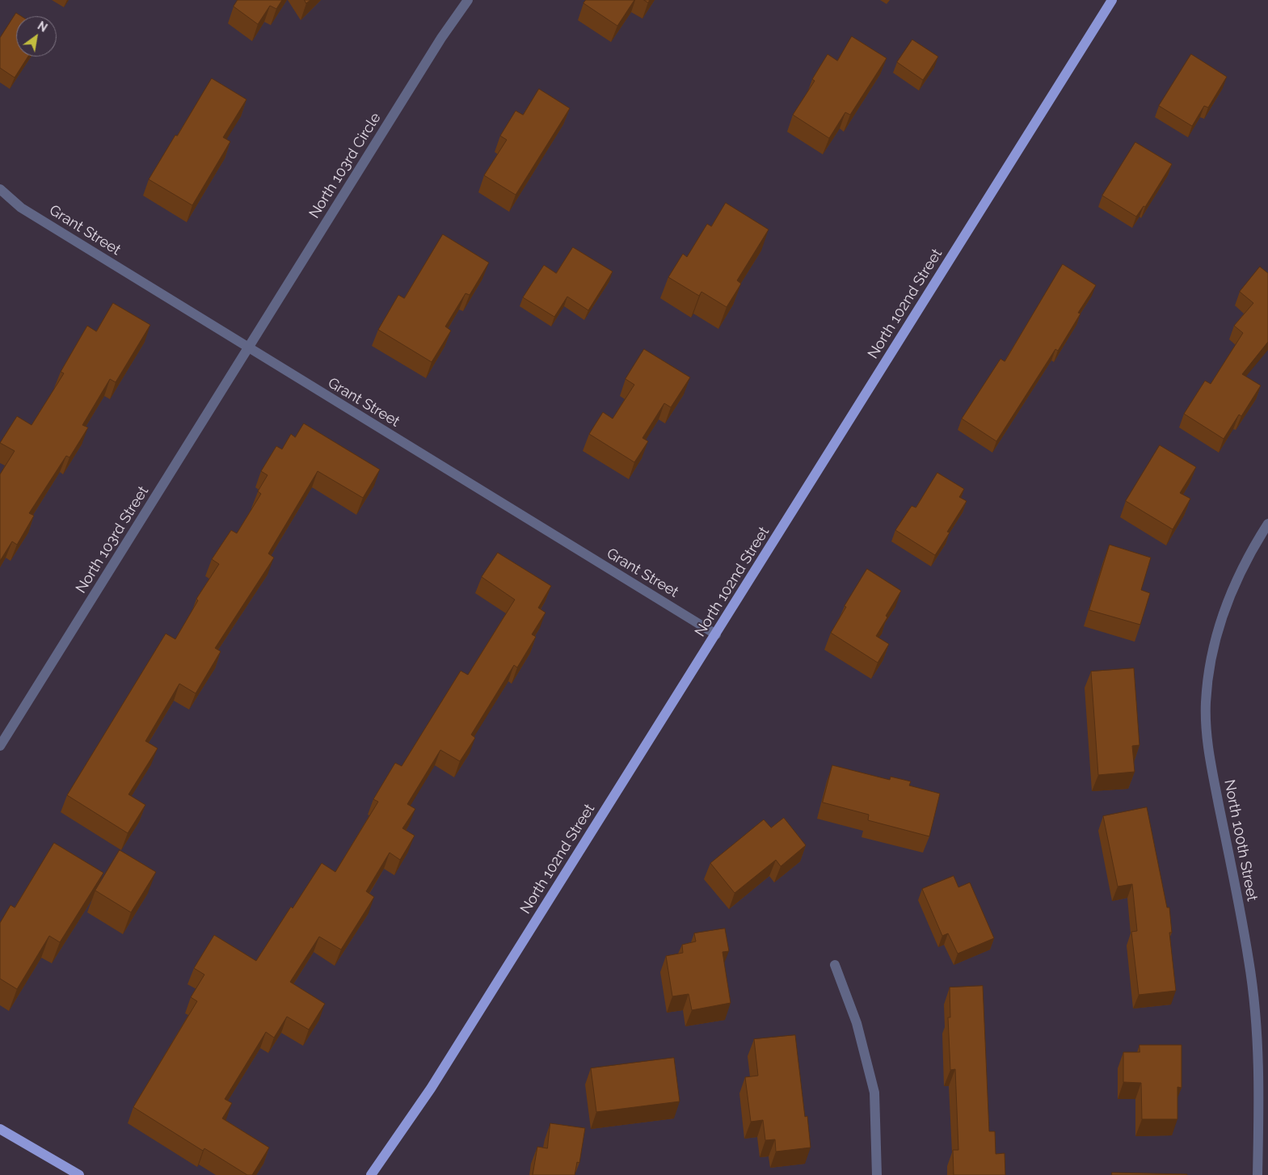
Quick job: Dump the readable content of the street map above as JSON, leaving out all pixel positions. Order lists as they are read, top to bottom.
{
  "streets": {
    "main road": ["North 102nd Street"],
    "street": [
      "North 103rd Circle",
      "Grant Street",
      "North 103rd Street",
      "North 100th Street"
    ]
  },
  "crossings": [
    ["North 103rd Circle", "Grant Street"],
    ["North 103rd Circle", "North 103rd Street"],
    ["Grant Street", "North 102nd Street"],
    ["Grant Street", "North 103rd Street"]
  ],
  "north": "top right"
}
